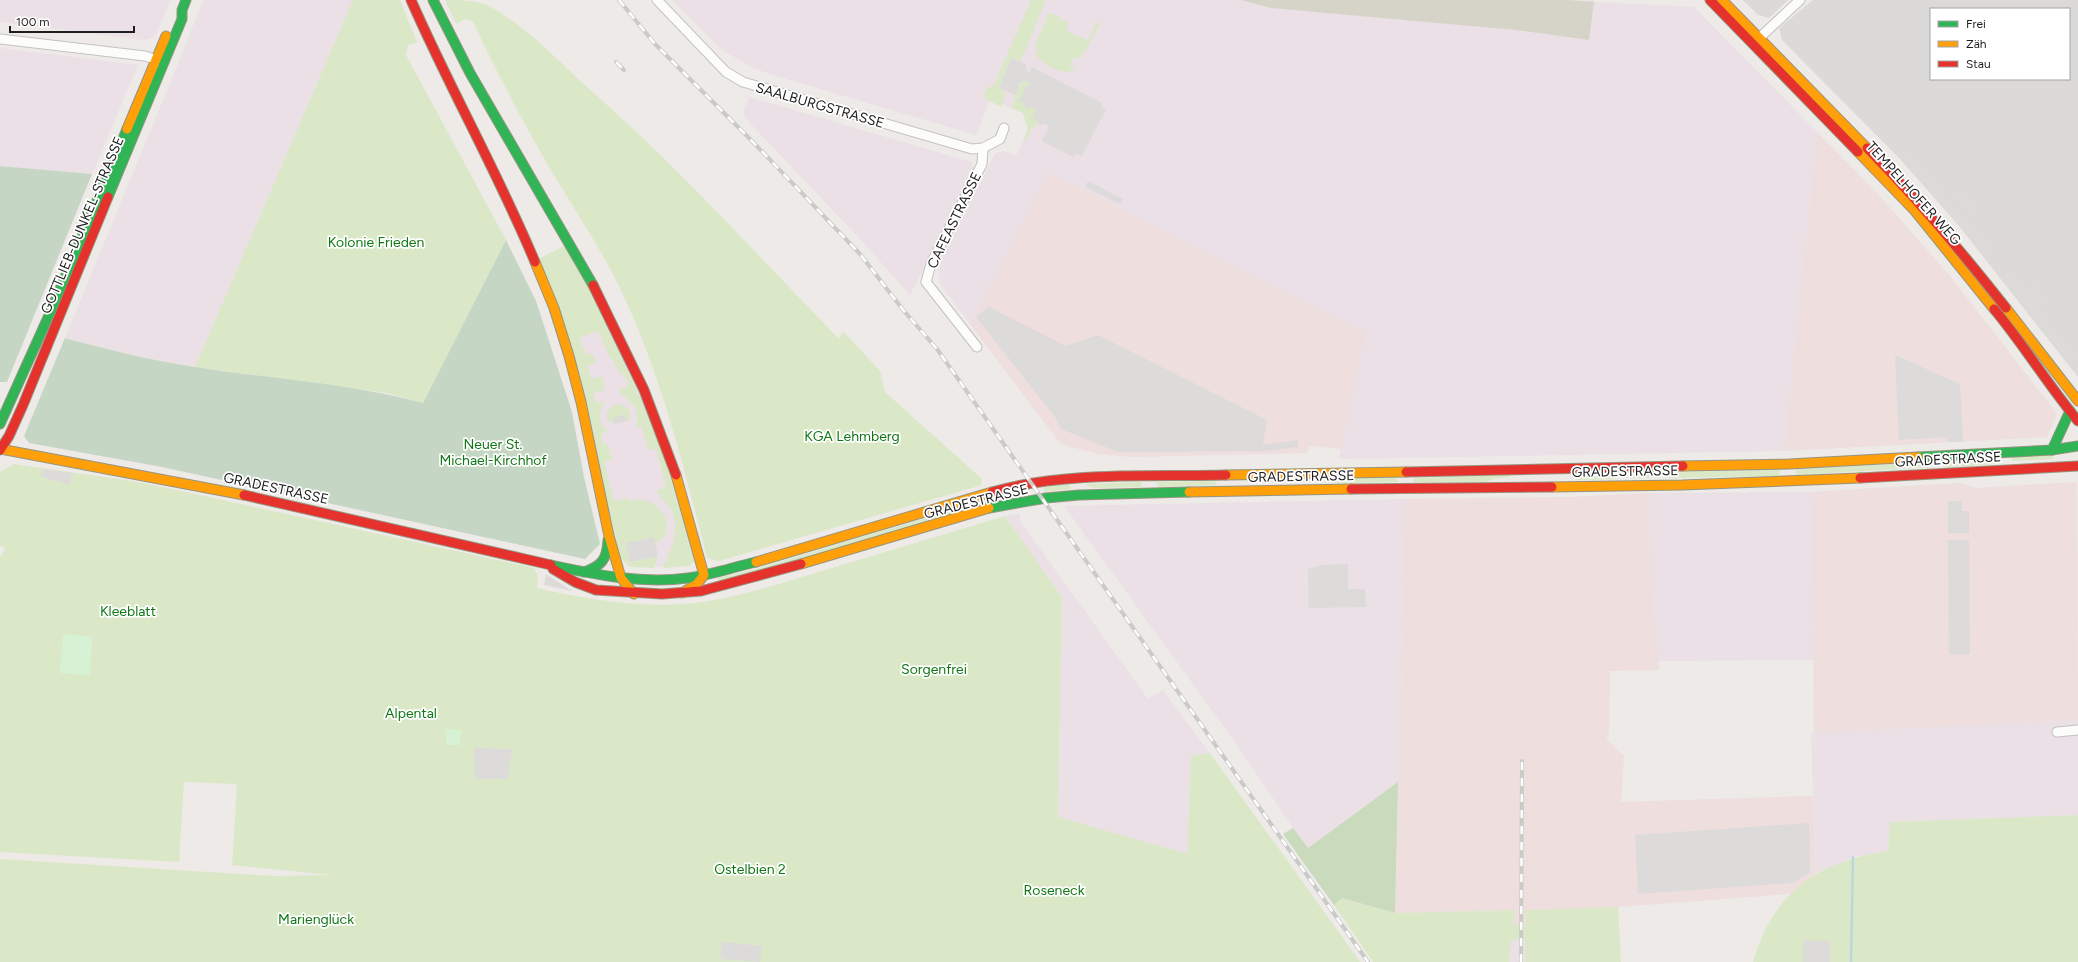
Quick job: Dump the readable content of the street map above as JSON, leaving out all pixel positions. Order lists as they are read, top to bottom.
{
  "streets": {
    "main road": ["TEMPELHOFER WEG", "GOTTLIEB-DUNKEL-STRASSE", "GRADESTRASSE"],
    "street": ["SAALBURGSTRASSE", "CAFEASTRASSE"]
  },
  "crossings": [
    ["SAALBURGSTRASSE", "CAFEASTRASSE"],
    ["GOTTLIEB-DUNKEL-STRASSE", "GRADESTRASSE"]
  ],
  "parks": [
    "Kolonie Frieden",
    "KGA Lehmberg",
    "Neuer St. Michael-Kirchhof",
    "Kleeblatt",
    "Sorgenfrei",
    "Alpental",
    "Ostelbien 2",
    "Roseneck",
    "Marienglück"
  ],
  "legend": ["Frei", "Zäh", "Stau"],
  "scale_bar": "100 m"
}
